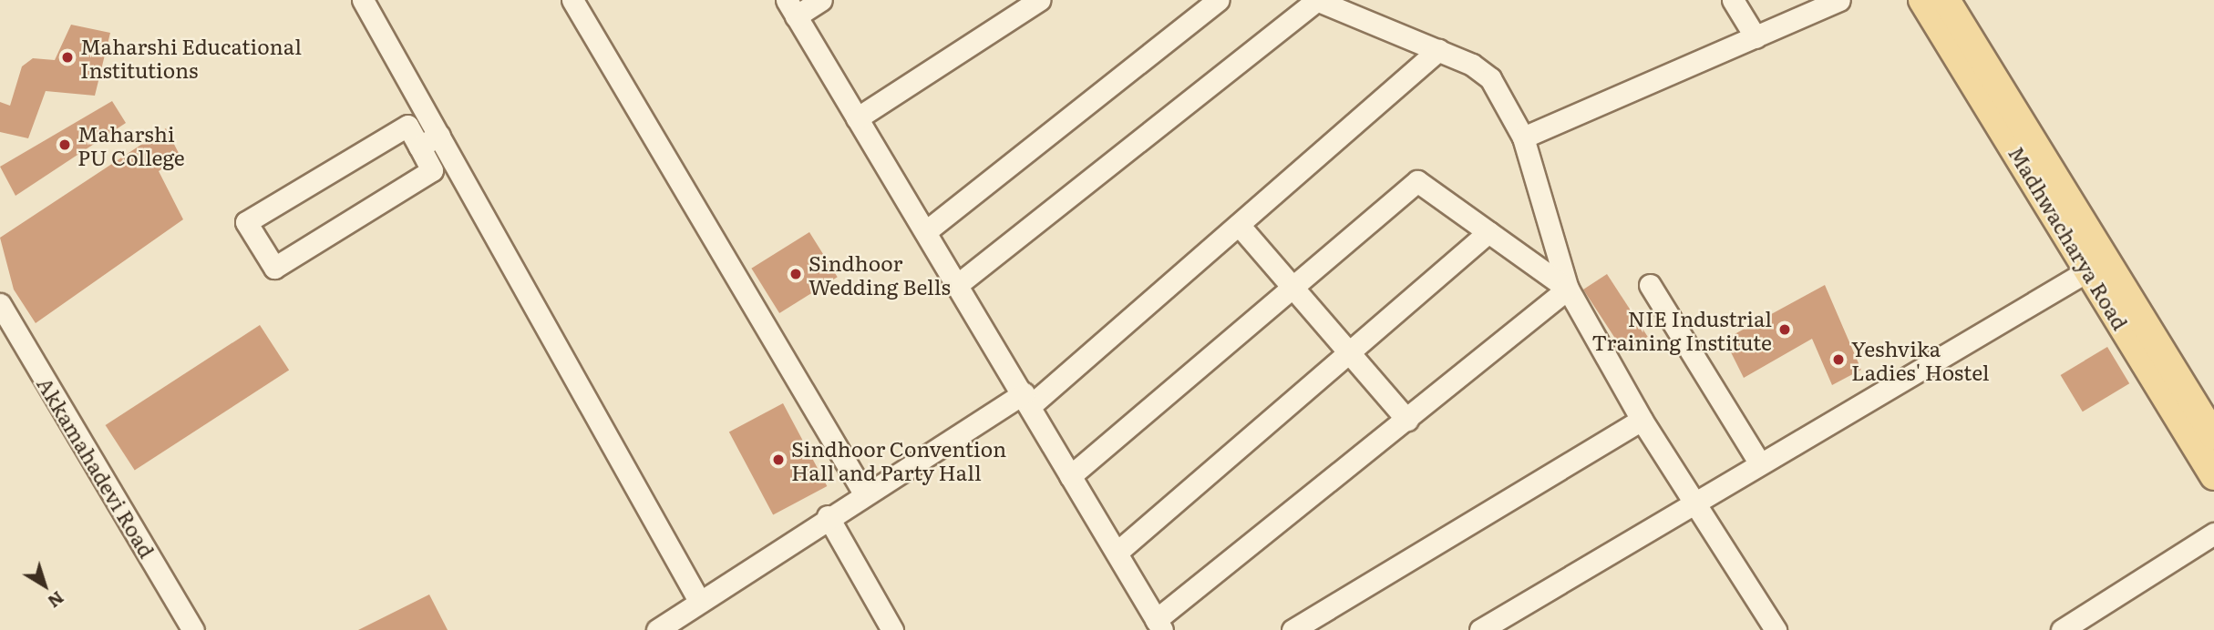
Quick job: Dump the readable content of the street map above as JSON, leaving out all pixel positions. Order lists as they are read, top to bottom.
{
  "streets": {
    "main road": ["Madhwacharya Road"],
    "street": ["Akkamahadevi Road"]
  },
  "places": [
    "Maharshi Educational Institutions",
    "Maharshi PU College",
    "Sindhoor Wedding Bells",
    "NIE Industrial Training Institute",
    "Yeshvika Ladies' Hostel",
    "Sindhoor Convention Hall and Party Hall"
  ],
  "north": "bottom right"
}
